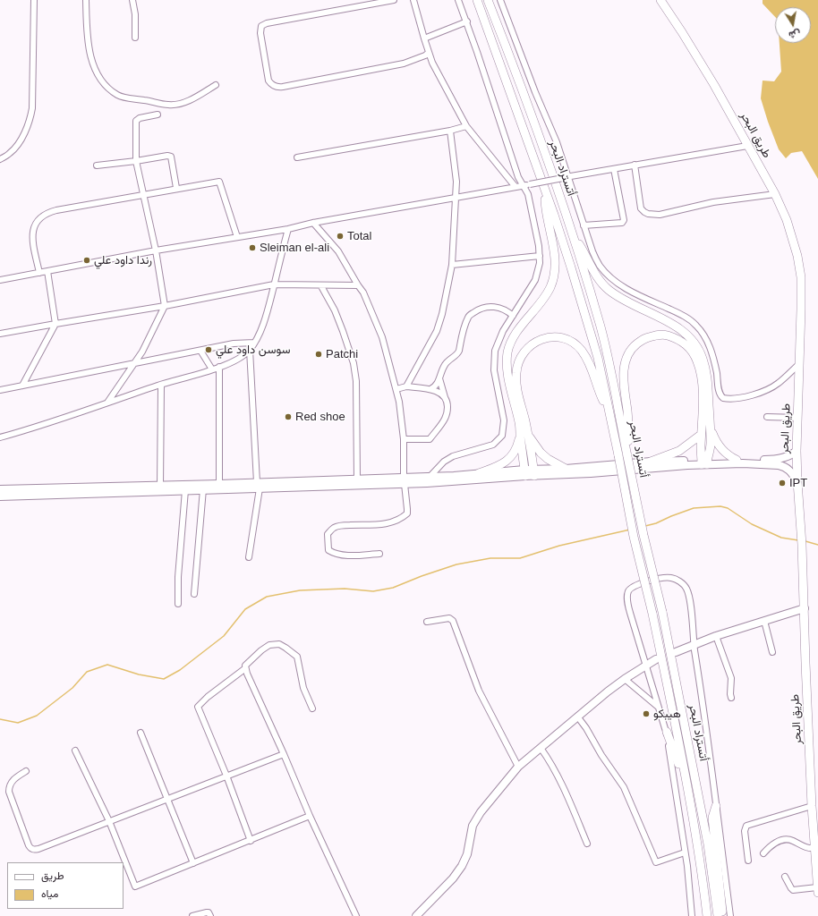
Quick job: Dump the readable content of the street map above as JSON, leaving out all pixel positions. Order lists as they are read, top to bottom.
{
  "streets": {
    "highway": ["طريق البحر", "أتستراد البحر"]
  },
  "places": [
    "Total",
    "Sleiman el-ali",
    "رندا داود علي",
    "سوسن داود علي",
    "Patchi",
    "Red shoe",
    "IPT",
    "هيبكو"
  ],
  "legend": ["طريق", "مياه"],
  "north": "bottom"
}
